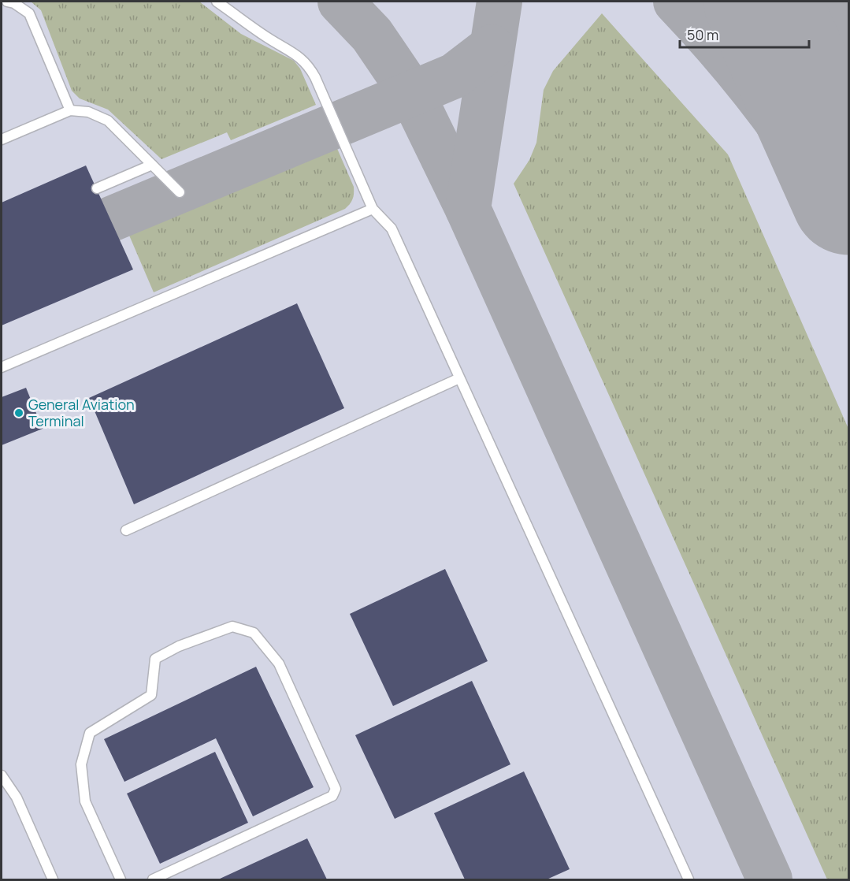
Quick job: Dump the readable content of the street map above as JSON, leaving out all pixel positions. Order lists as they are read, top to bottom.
{
  "places": ["General Aviation Terminal"],
  "scale_bar": "50 m"
}
